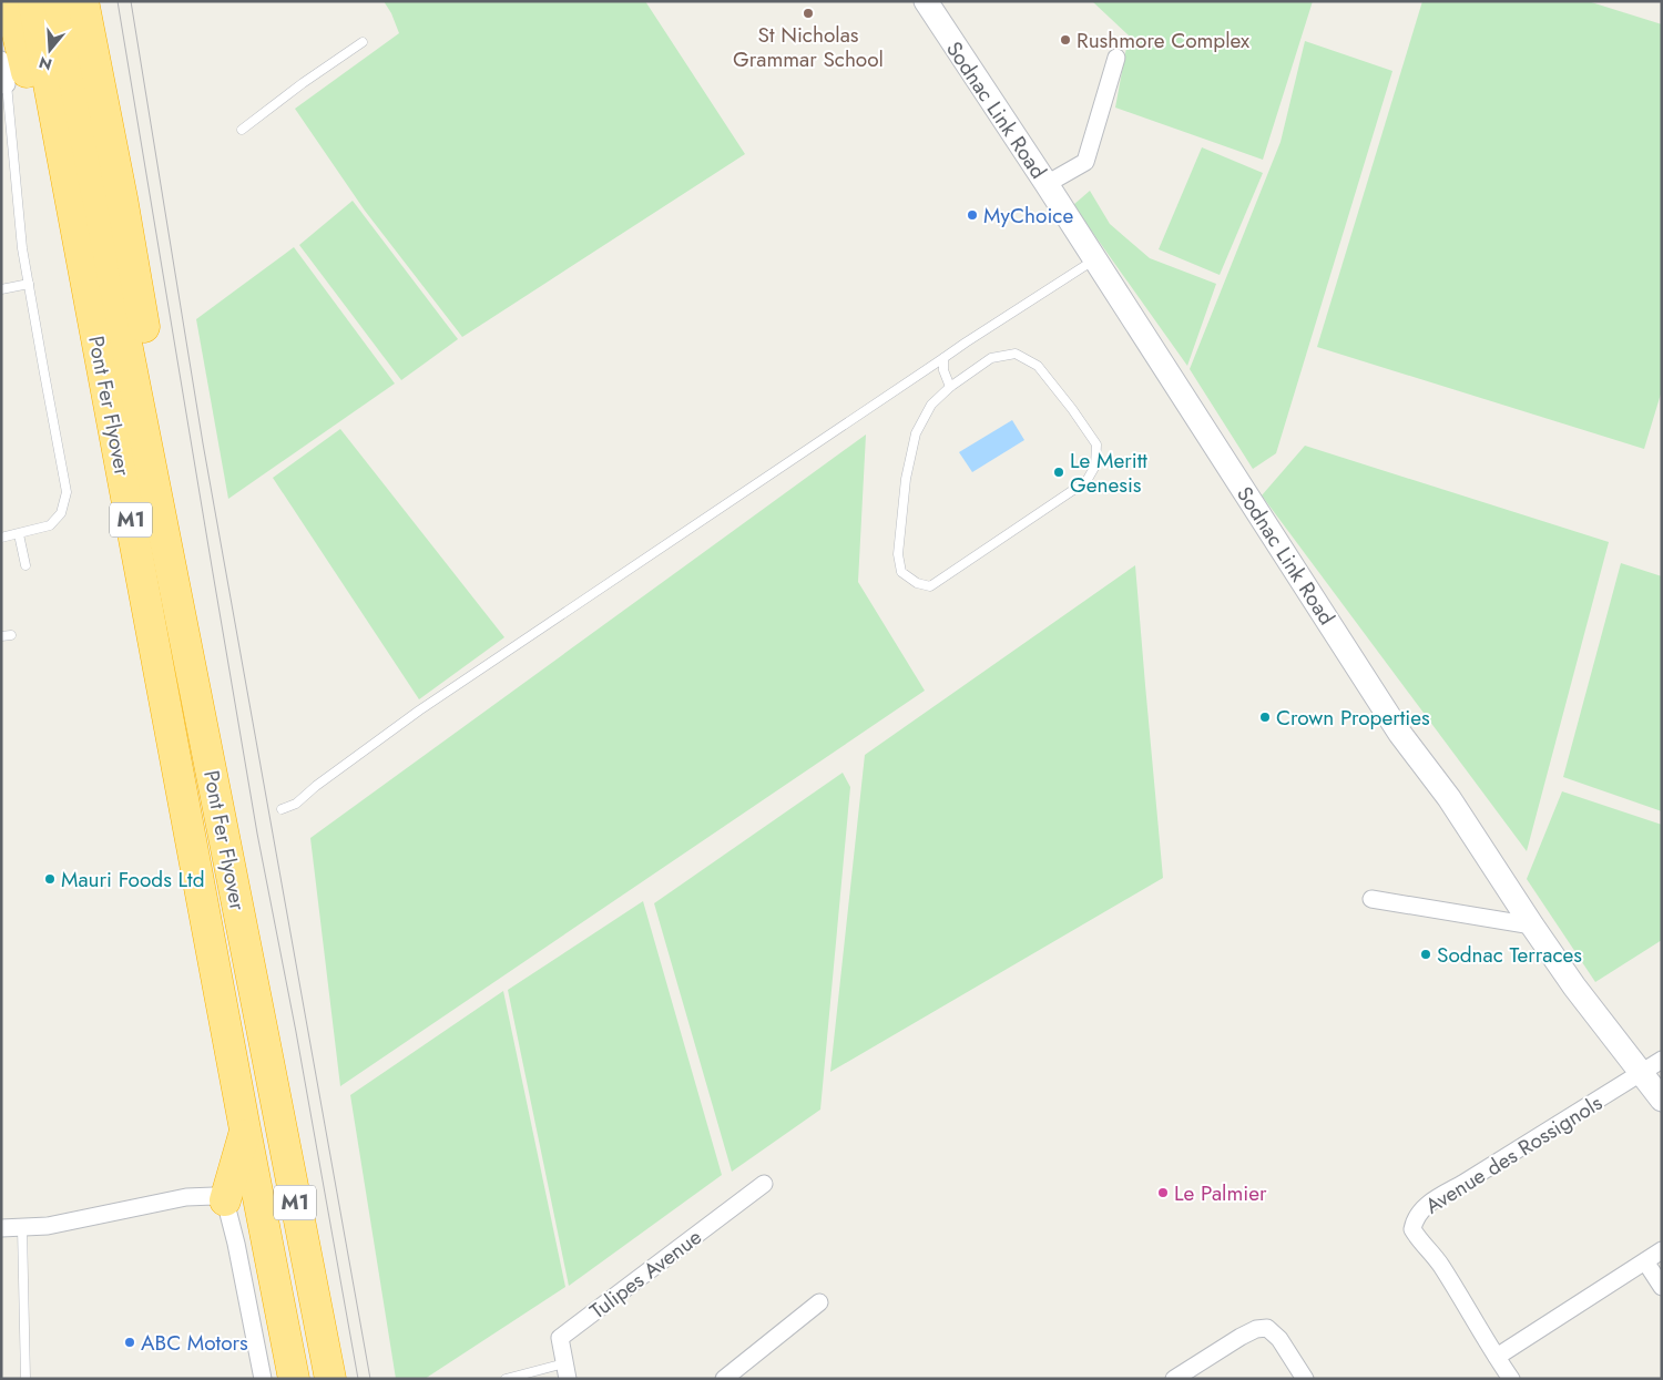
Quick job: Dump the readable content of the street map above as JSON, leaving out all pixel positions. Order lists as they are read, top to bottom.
{
  "streets": {
    "highway": ["Pont Fer Flyover", "M1"],
    "main road": ["Sodnac Link Road"],
    "street": ["Avenue des Rossignols", "Tulipes Avenue"]
  },
  "crossings": [
    ["Sodnac Link Road", "Avenue des Rossignols"],
    ["Pont Fer Flyover", "M1"]
  ],
  "places": [
    "St Nicholas Grammar School",
    "Rushmore Complex",
    "MyChoice",
    "Le Meritt Genesis",
    "Crown Properties",
    "Mauri Foods Ltd",
    "Sodnac Terraces",
    "Le Palmier",
    "ABC Motors"
  ],
  "north": "bottom"
}
